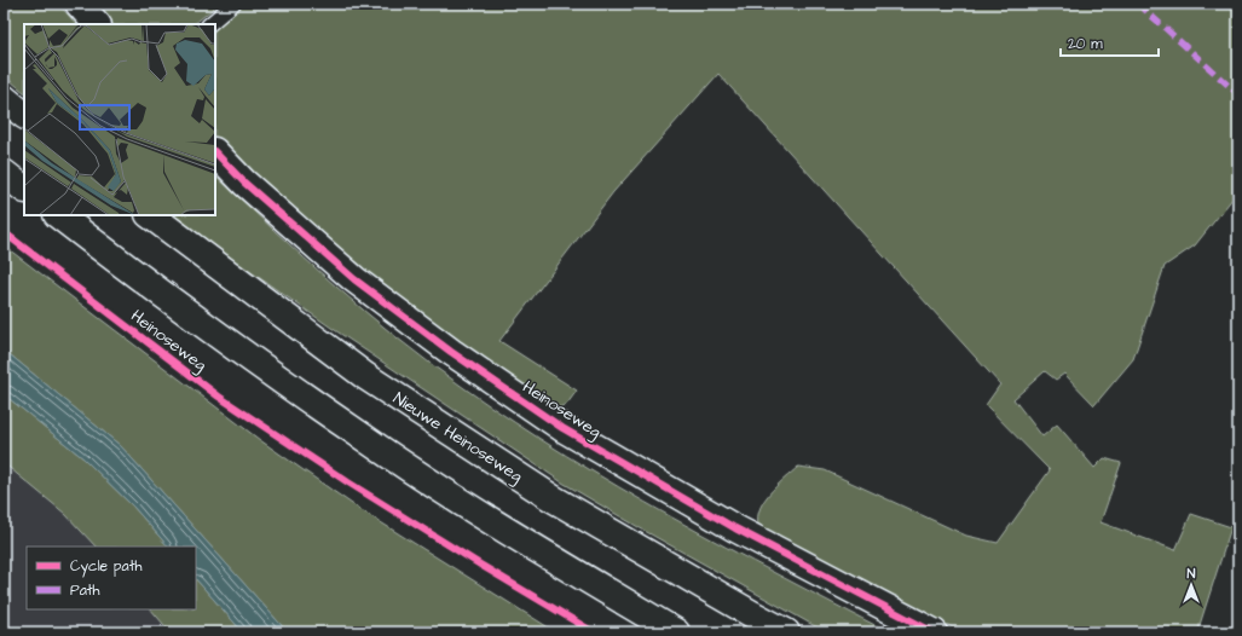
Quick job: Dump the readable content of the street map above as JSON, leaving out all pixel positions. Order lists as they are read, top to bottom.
{
  "streets": {
    "main road": ["Heinoseweg", "Nieuwe Heinoseweg"]
  },
  "legend": ["Cycle path", "Path"],
  "scale_bar": "20 m",
  "north": "top"
}
